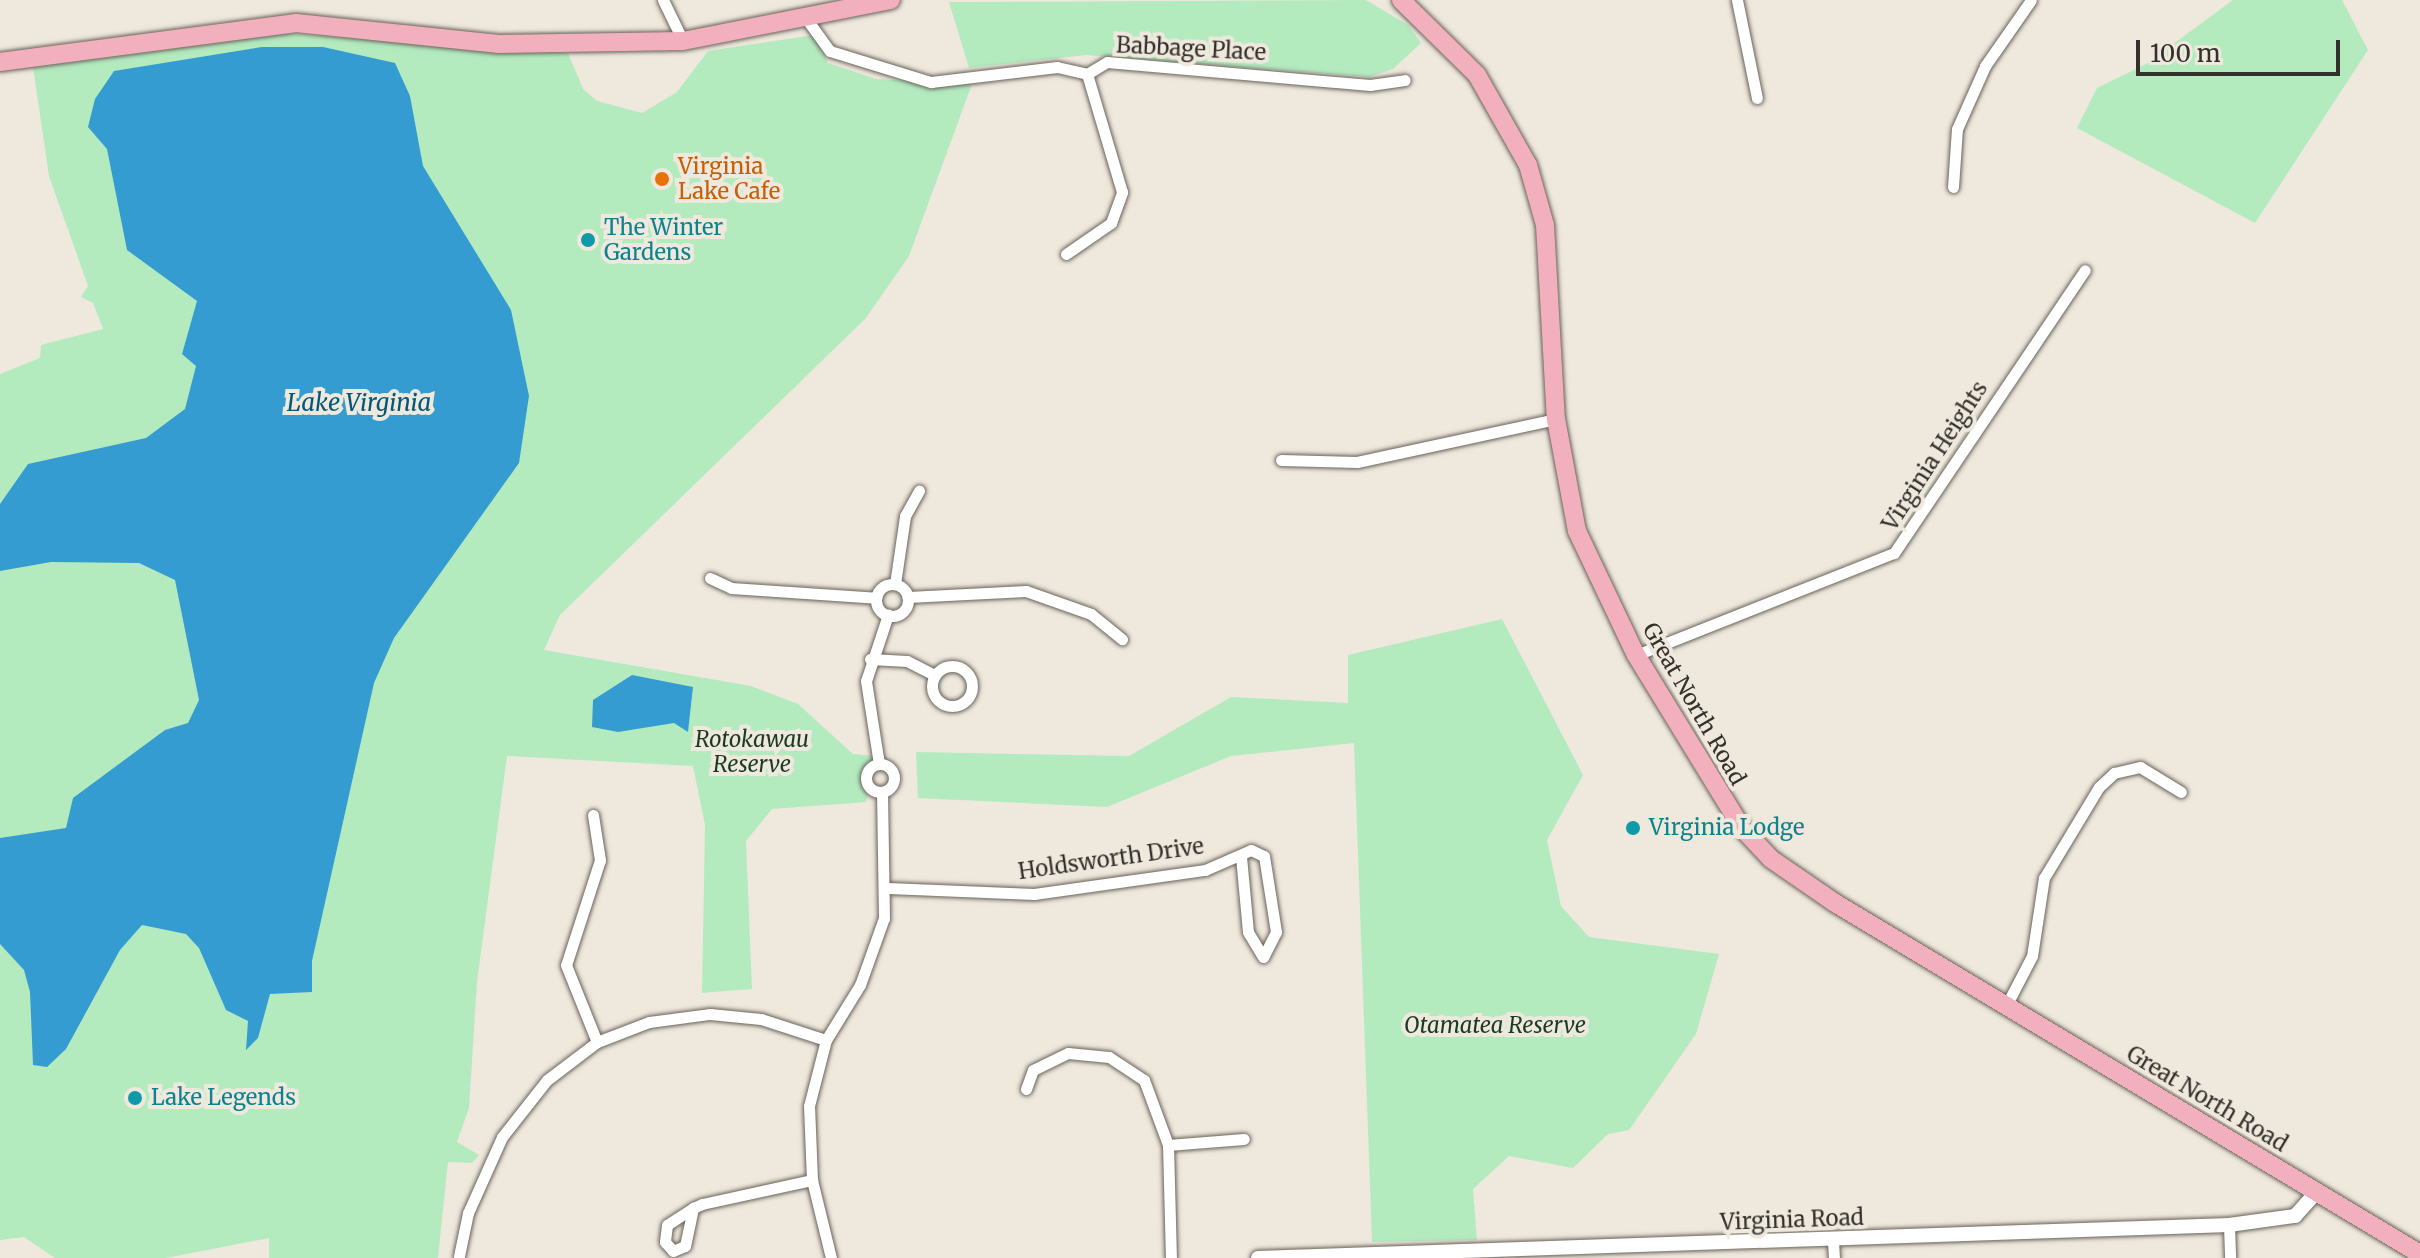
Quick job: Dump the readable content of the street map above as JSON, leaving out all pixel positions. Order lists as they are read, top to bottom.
{
  "streets": {
    "highway": ["Great North Road"],
    "street": [
      "Babbage Place",
      "Virginia Heights",
      "Holdsworth Drive",
      "Virginia Road"
    ]
  },
  "crossings": [
    ["Virginia Heights", "Great North Road"],
    ["Great North Road", "Virginia Road"]
  ],
  "water": ["Lake Virginia"],
  "parks": ["Rotokawau Reserve", "Otamatea Reserve"],
  "places": [
    "Virginia Lake Cafe",
    "The Winter Gardens",
    "Virginia Lodge",
    "Lake Legends"
  ],
  "scale_bar": "100 m"
}
